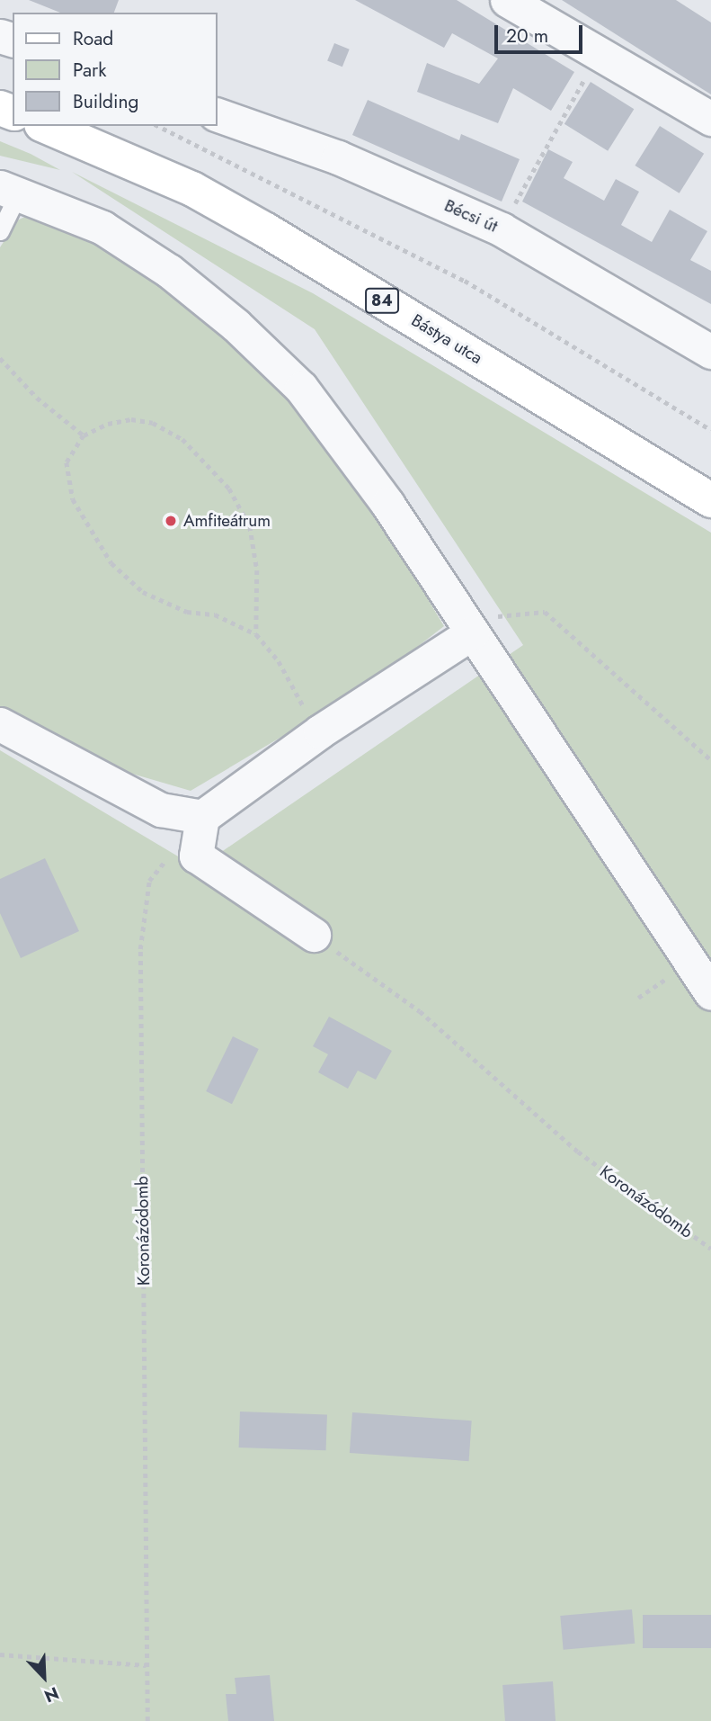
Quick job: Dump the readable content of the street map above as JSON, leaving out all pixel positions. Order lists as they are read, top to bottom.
{
  "streets": {
    "main road": ["84", "Bástya utca"],
    "street": ["Bécsi út"],
    "path": ["Koronázódomb"]
  },
  "places": ["Amfiteátrum"],
  "legend": ["Road", "Park", "Building"],
  "scale_bar": "20 m",
  "north": "bottom right"
}
